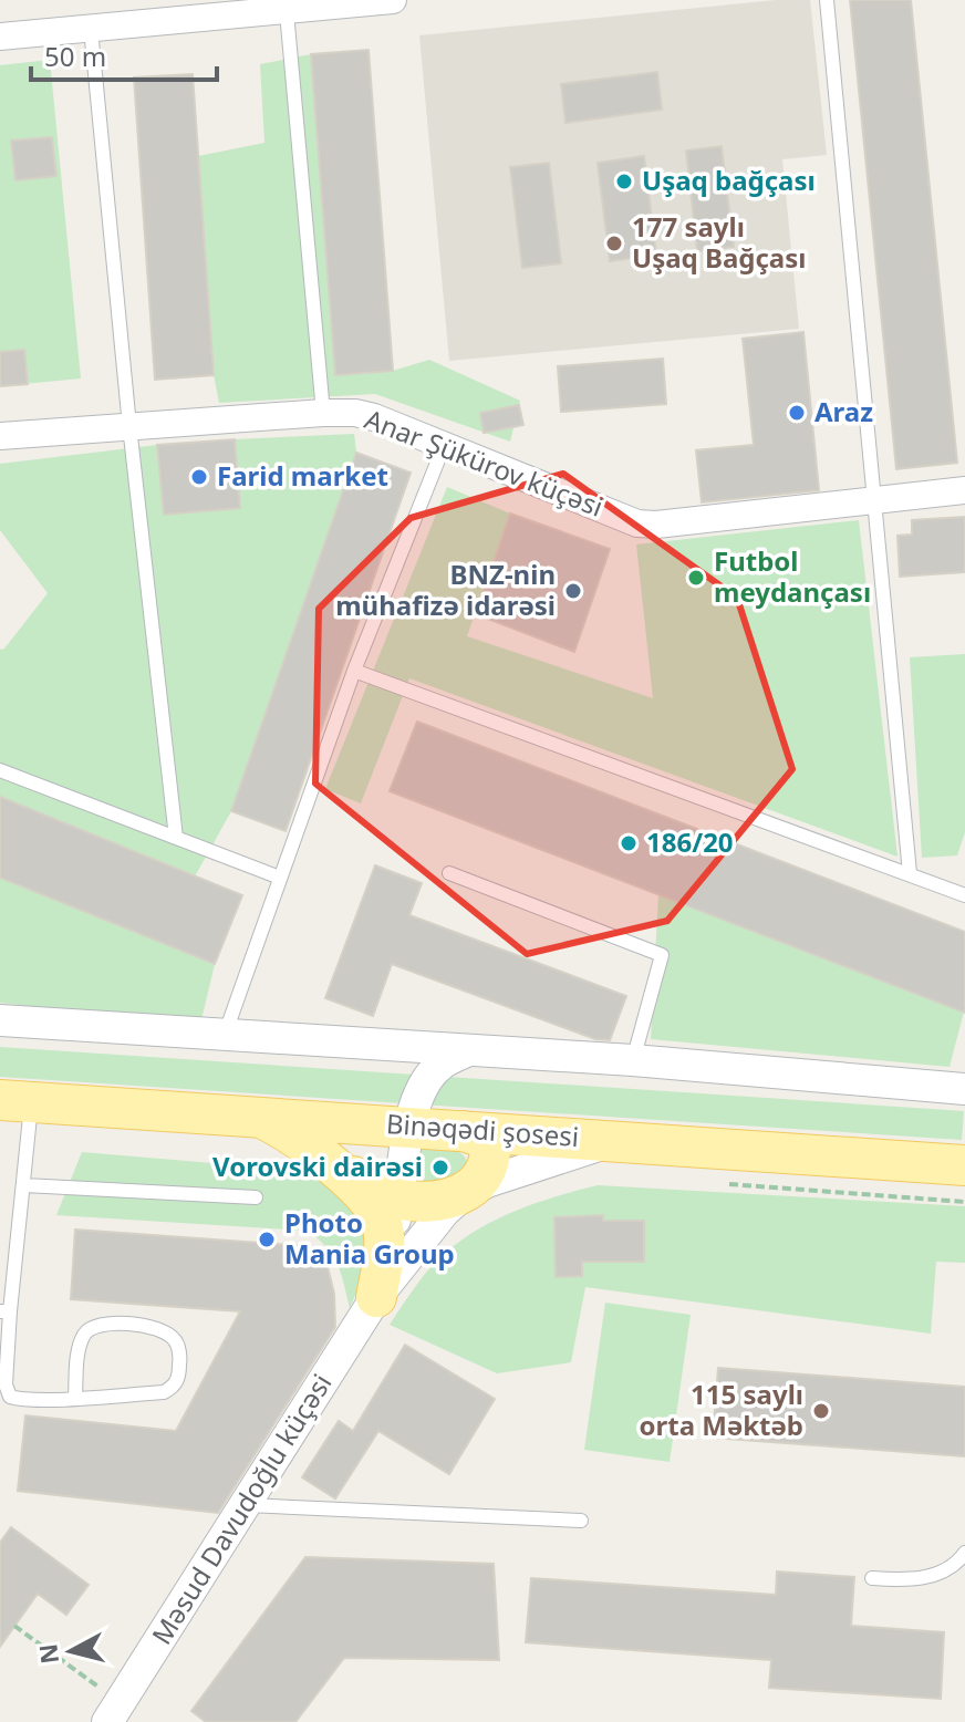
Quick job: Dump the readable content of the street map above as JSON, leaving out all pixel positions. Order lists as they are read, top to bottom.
{
  "streets": {
    "main road": ["Binəqədi şosesi"],
    "street": ["Anar Şükürov küçəsi", "Məsud Davudoğlu küçəsi"]
  },
  "places": [
    "Uşaq bağçası",
    "177 saylı Uşaq Bağçası",
    "Araz",
    "Farid market",
    "Futbol meydançası",
    "BNZ-nin mühafizə idarəsi",
    "186/20",
    "Vorovski dairəsi",
    "Photo Mania Group",
    "115 saylı orta Məktəb"
  ],
  "scale_bar": "50 m",
  "north": "left"
}
